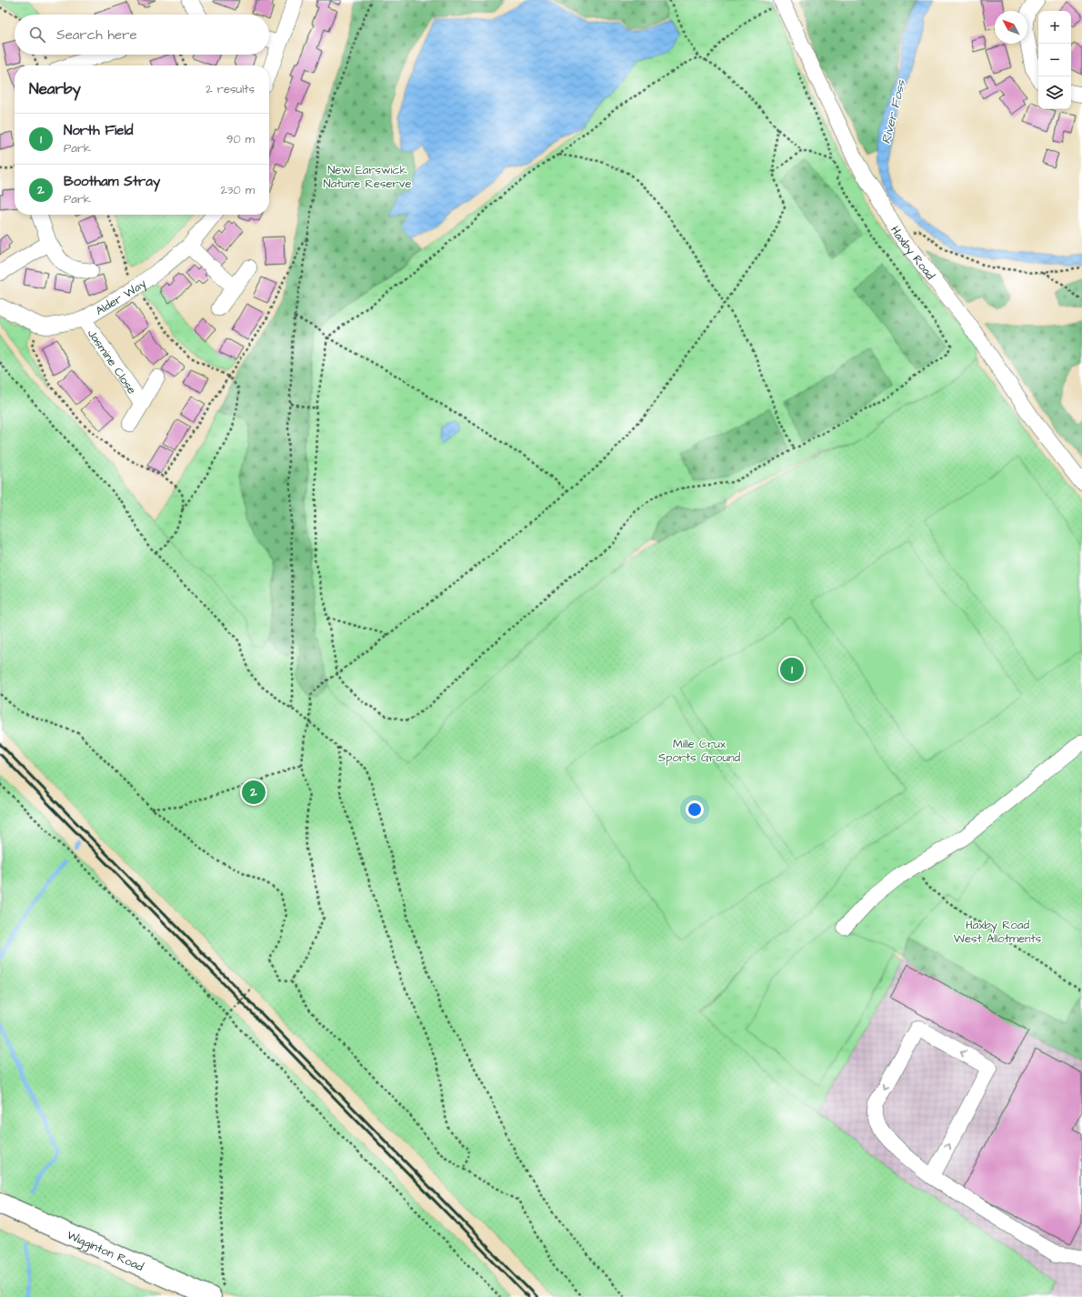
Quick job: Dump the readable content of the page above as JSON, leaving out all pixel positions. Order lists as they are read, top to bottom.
{
  "streets": {
    "main road": ["Wigginton Road"],
    "street": ["Haxby Road", "Alder Way", "Jasmine Close"]
  },
  "crossings": [
    ["Alder Way", "Jasmine Close"]
  ],
  "water": ["River Foss"],
  "parks": ["New Earswick Nature Reserve", "Mille Crux Sports Ground", "Haxby Road West Allotments"],
  "north": "top left",
  "page": {
    "map_buttons": ["+", "−"],
    "search": "Search here",
    "heading": ["Nearby", "2 results"],
    "list": [
      {
        "mark": "1",
        "name": "North Field",
        "note": "Park",
        "value": "90 m"
      },
      {
        "mark": "2",
        "name": "Bootham Stray",
        "note": "Park",
        "value": "230 m"
      }
    ],
    "pins": ["1", "2"]
  }
}
